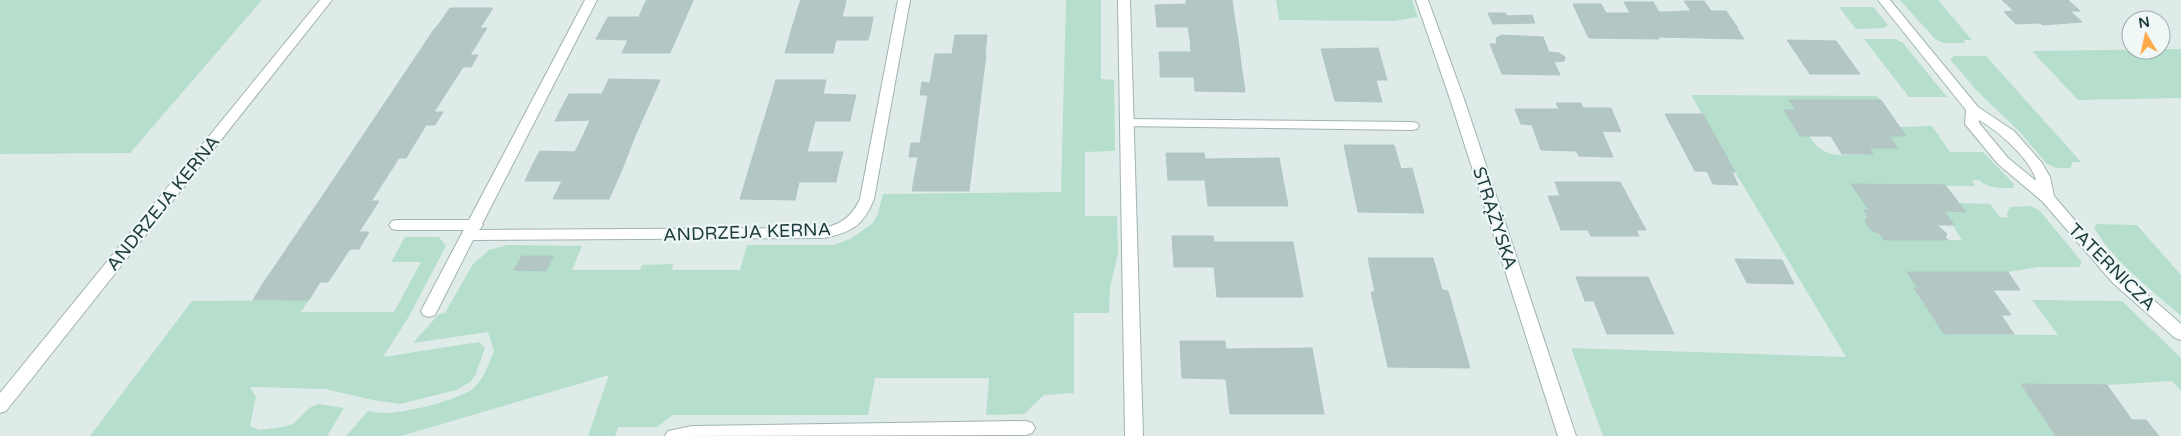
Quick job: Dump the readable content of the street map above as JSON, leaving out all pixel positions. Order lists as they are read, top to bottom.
{
  "streets": {
    "street": ["ANDRZEJA KERNA", "STRĄŻYSKA", "TATERNICZA"]
  },
  "north": "top"
}
